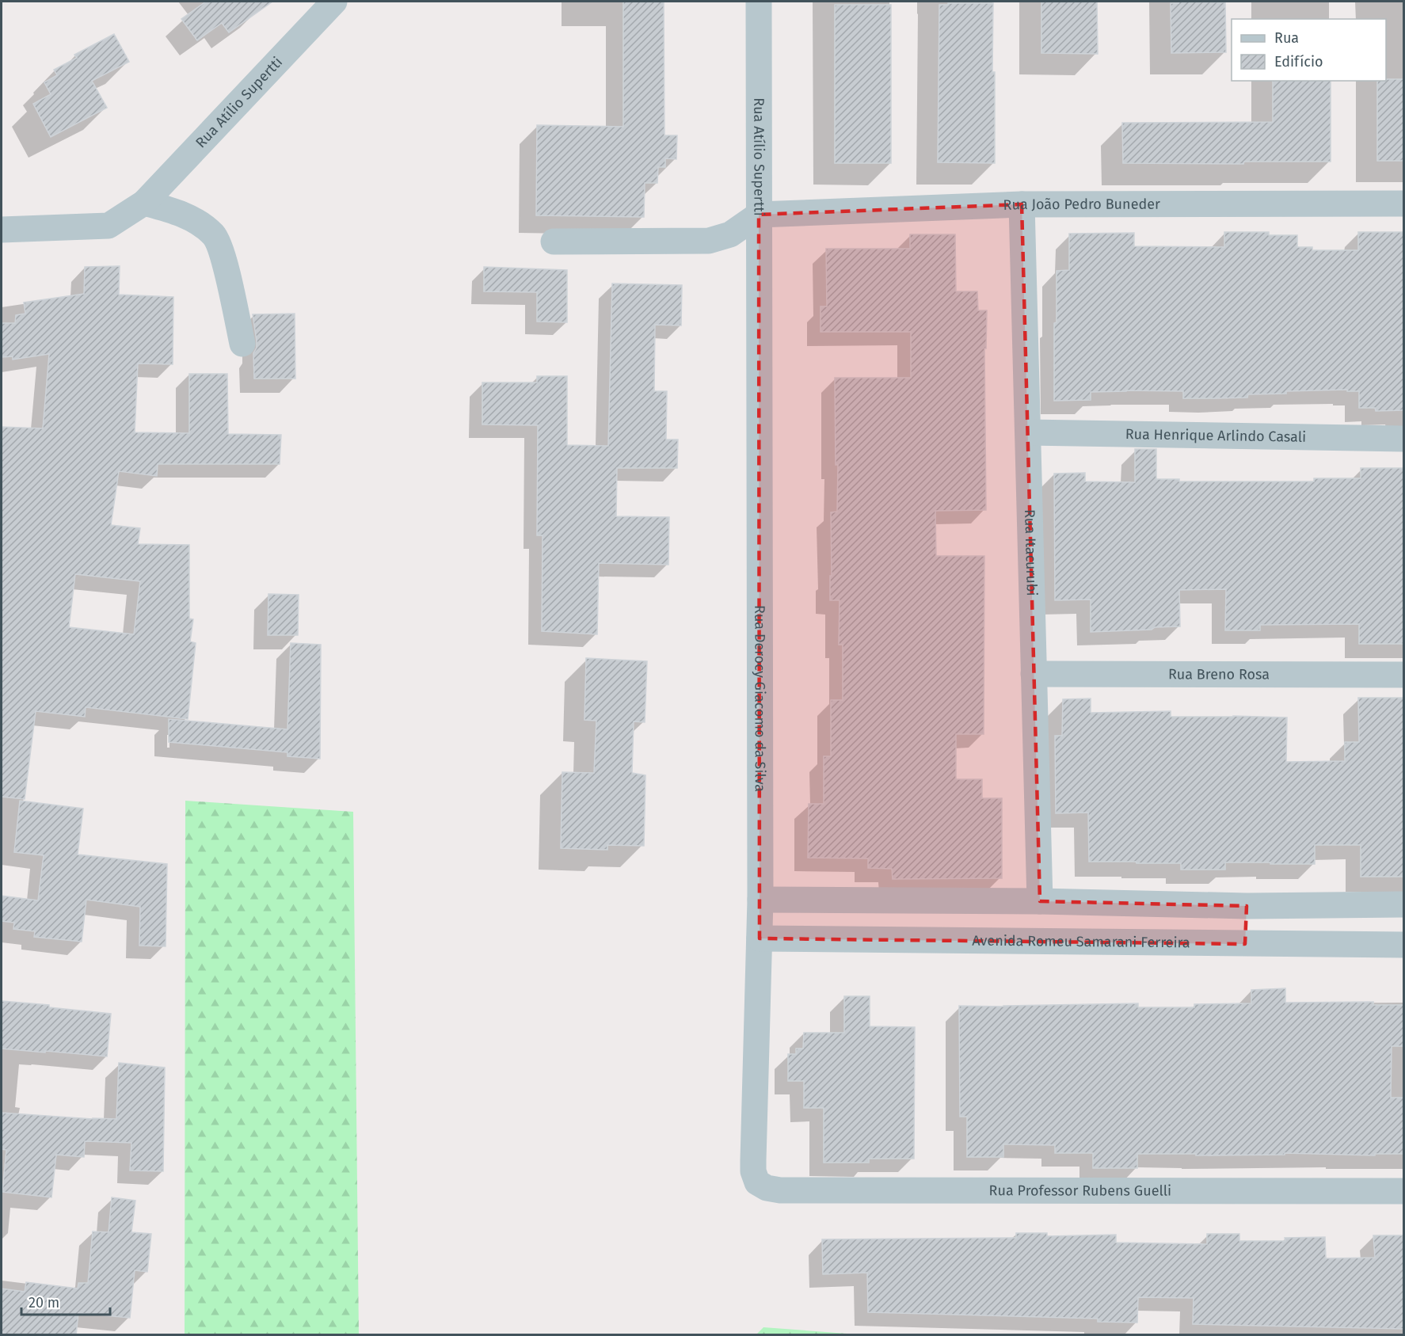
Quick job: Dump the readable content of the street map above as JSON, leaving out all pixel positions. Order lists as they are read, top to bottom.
{
  "streets": {
    "street": [
      "Rua Atílio Supertti",
      "Rua João Pedro Buneder",
      "Rua Henrique Arlindo Casali",
      "Rua Itacurubi",
      "Rua Breno Rosa",
      "Rua Derocy Giacomo da Silva",
      "Avenida Romeu Samarani Ferreira",
      "Rua Professor Rubens Guelli"
    ]
  },
  "crossings": [
    ["Rua Atílio Supertti", "Rua João Pedro Buneder"],
    ["Rua Atílio Supertti", "Rua Derocy Giacomo da Silva"],
    ["Rua João Pedro Buneder", "Rua Itacurubi"],
    ["Rua João Pedro Buneder", "Rua Derocy Giacomo da Silva"],
    ["Rua Henrique Arlindo Casali", "Rua Itacurubi"],
    ["Rua Itacurubi", "Rua Breno Rosa"],
    ["Rua Derocy Giacomo da Silva", "Avenida Romeu Samarani Ferreira"],
    ["Rua Derocy Giacomo da Silva", "Rua Professor Rubens Guelli"]
  ],
  "legend": ["Rua", "Edifício"],
  "scale_bar": "20 m"
}
